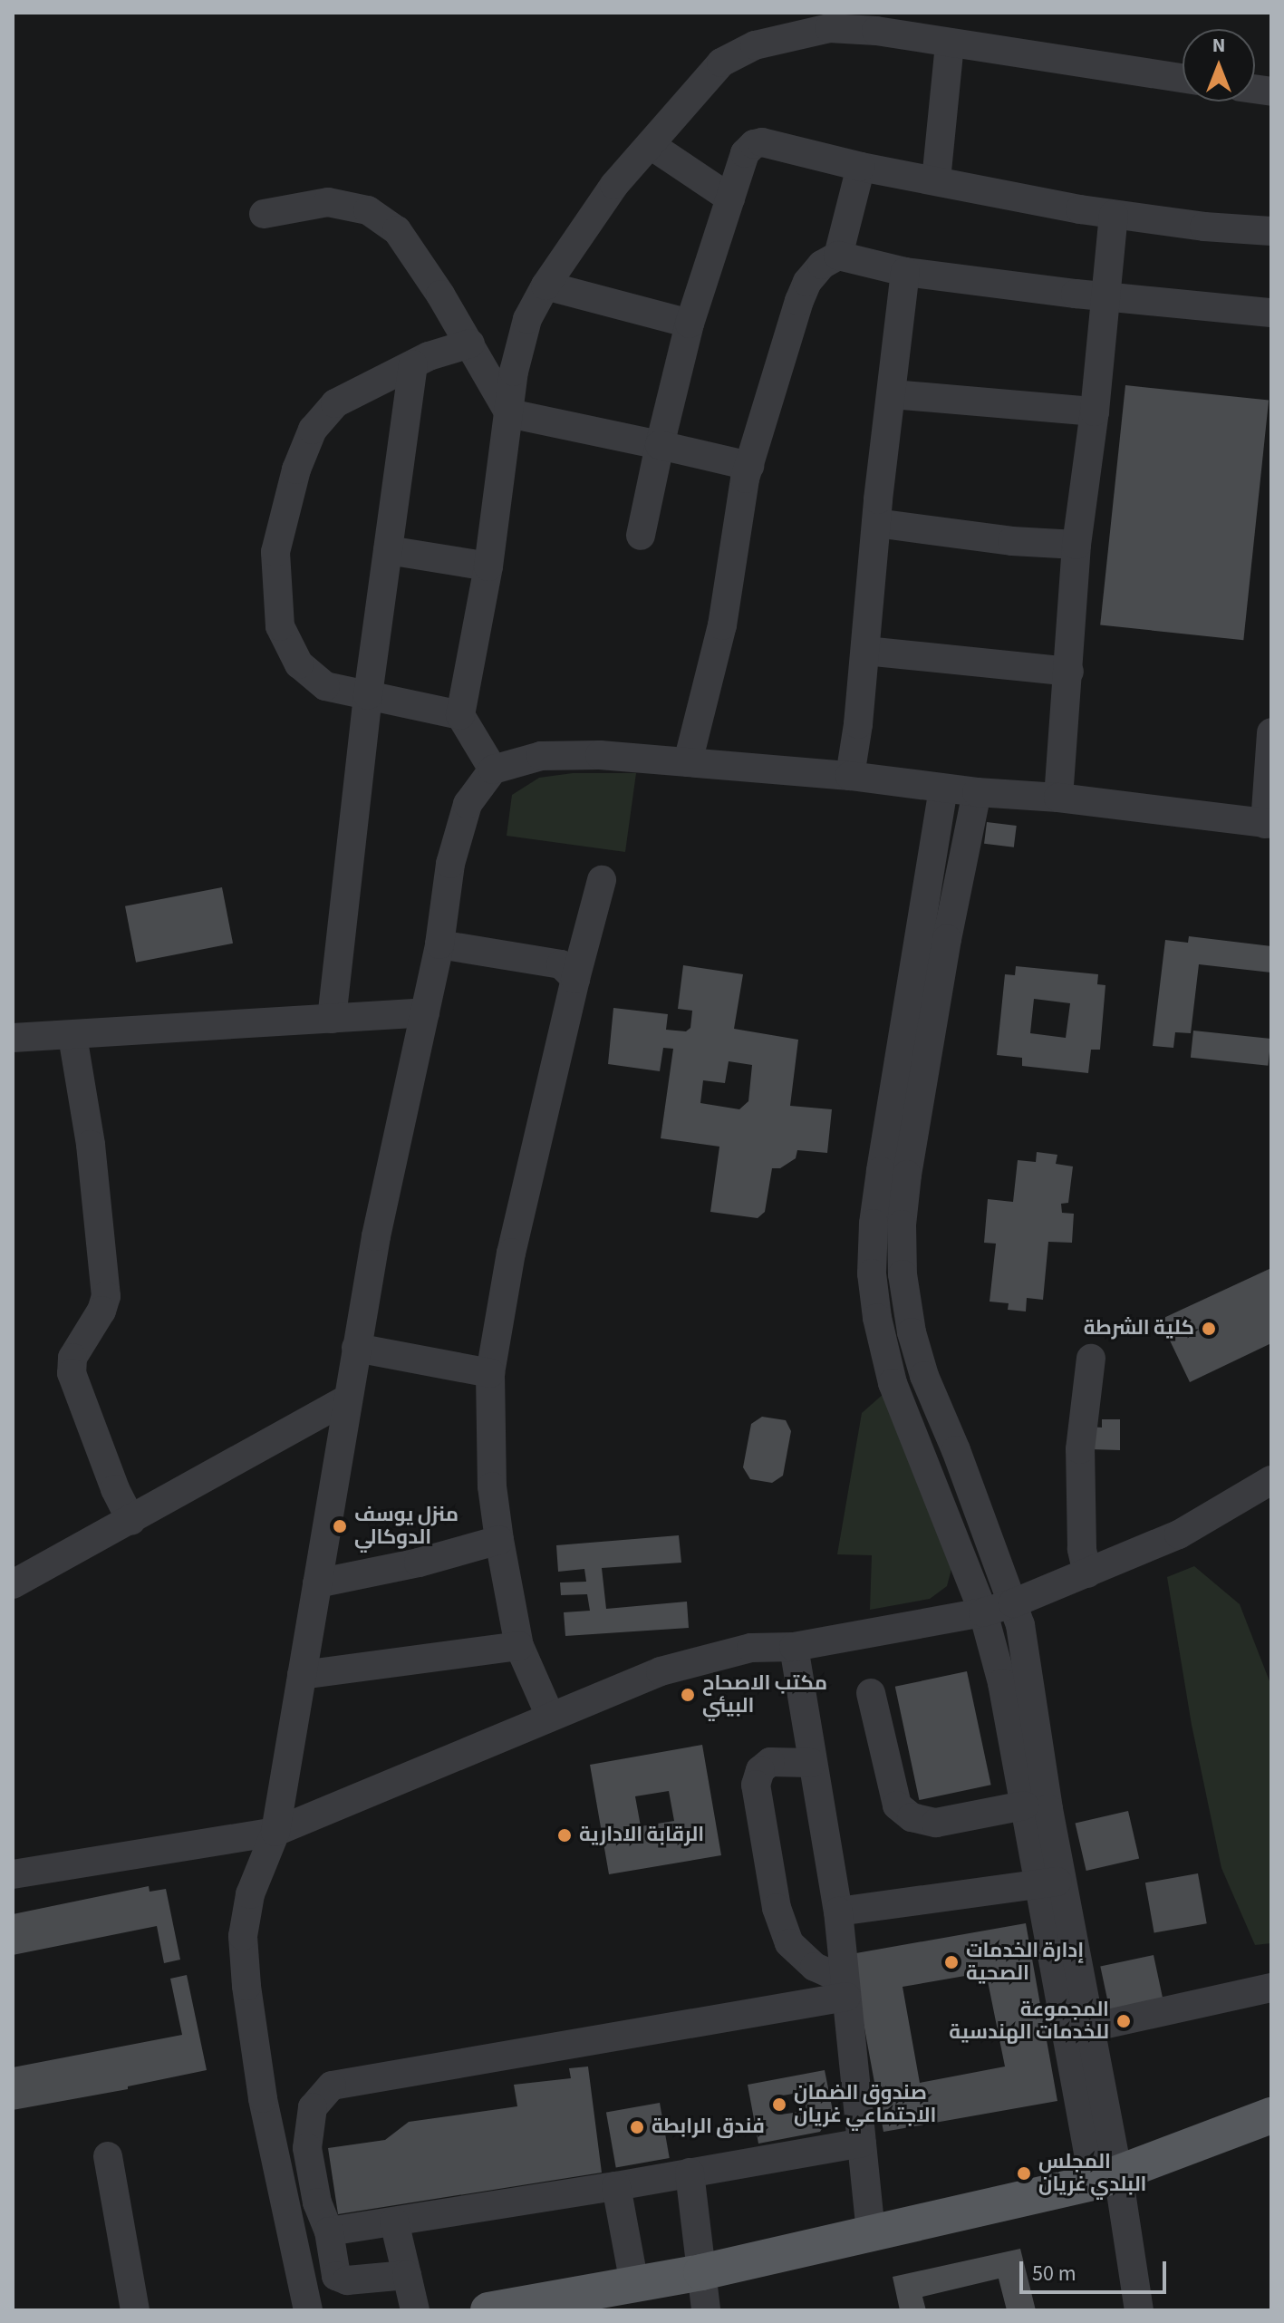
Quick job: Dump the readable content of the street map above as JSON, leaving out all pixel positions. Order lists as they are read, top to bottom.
{
  "places": [
    "كلية الشرطة",
    "منزل يوسف الدوكالي",
    "مكتب الاصحاح البيئي",
    "الرقابة الادارية",
    "إدارة الخدمات الصحية",
    "المجموعة للخدمات الهندسية",
    "صندوق الضمان الاجتماعي غريان",
    "فندق الرابطة",
    "المجلس البلدي غريان"
  ],
  "scale_bar": "50 m",
  "north": "top"
}
